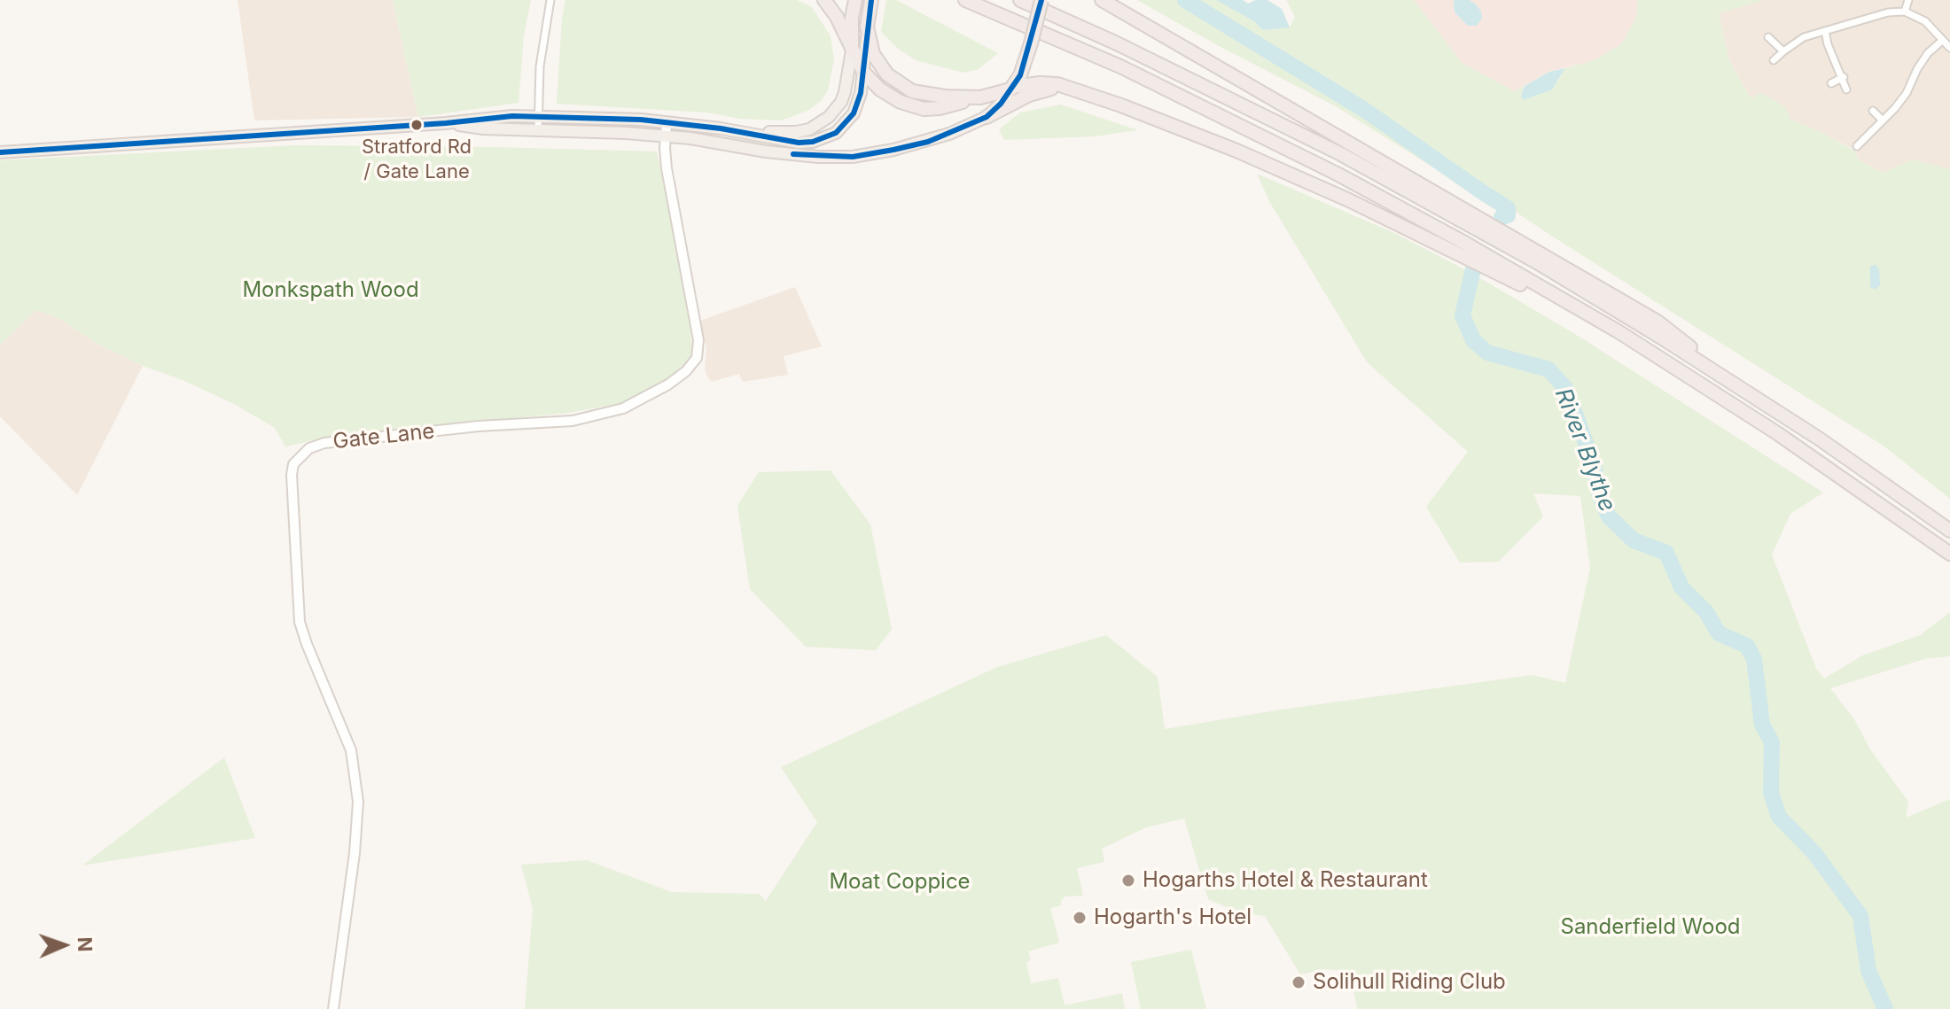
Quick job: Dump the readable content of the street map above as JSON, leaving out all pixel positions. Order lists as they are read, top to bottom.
{
  "streets": {
    "street": ["Gate Lane"]
  },
  "water": ["River Blythe"],
  "parks": ["Monkspath Wood", "Moat Coppice", "Sanderfield Wood"],
  "places": [
    "Stratford Rd / Gate Lane",
    "Hogarths Hotel & Restaurant",
    "Hogarth's Hotel",
    "Solihull Riding Club"
  ],
  "north": "right"
}
